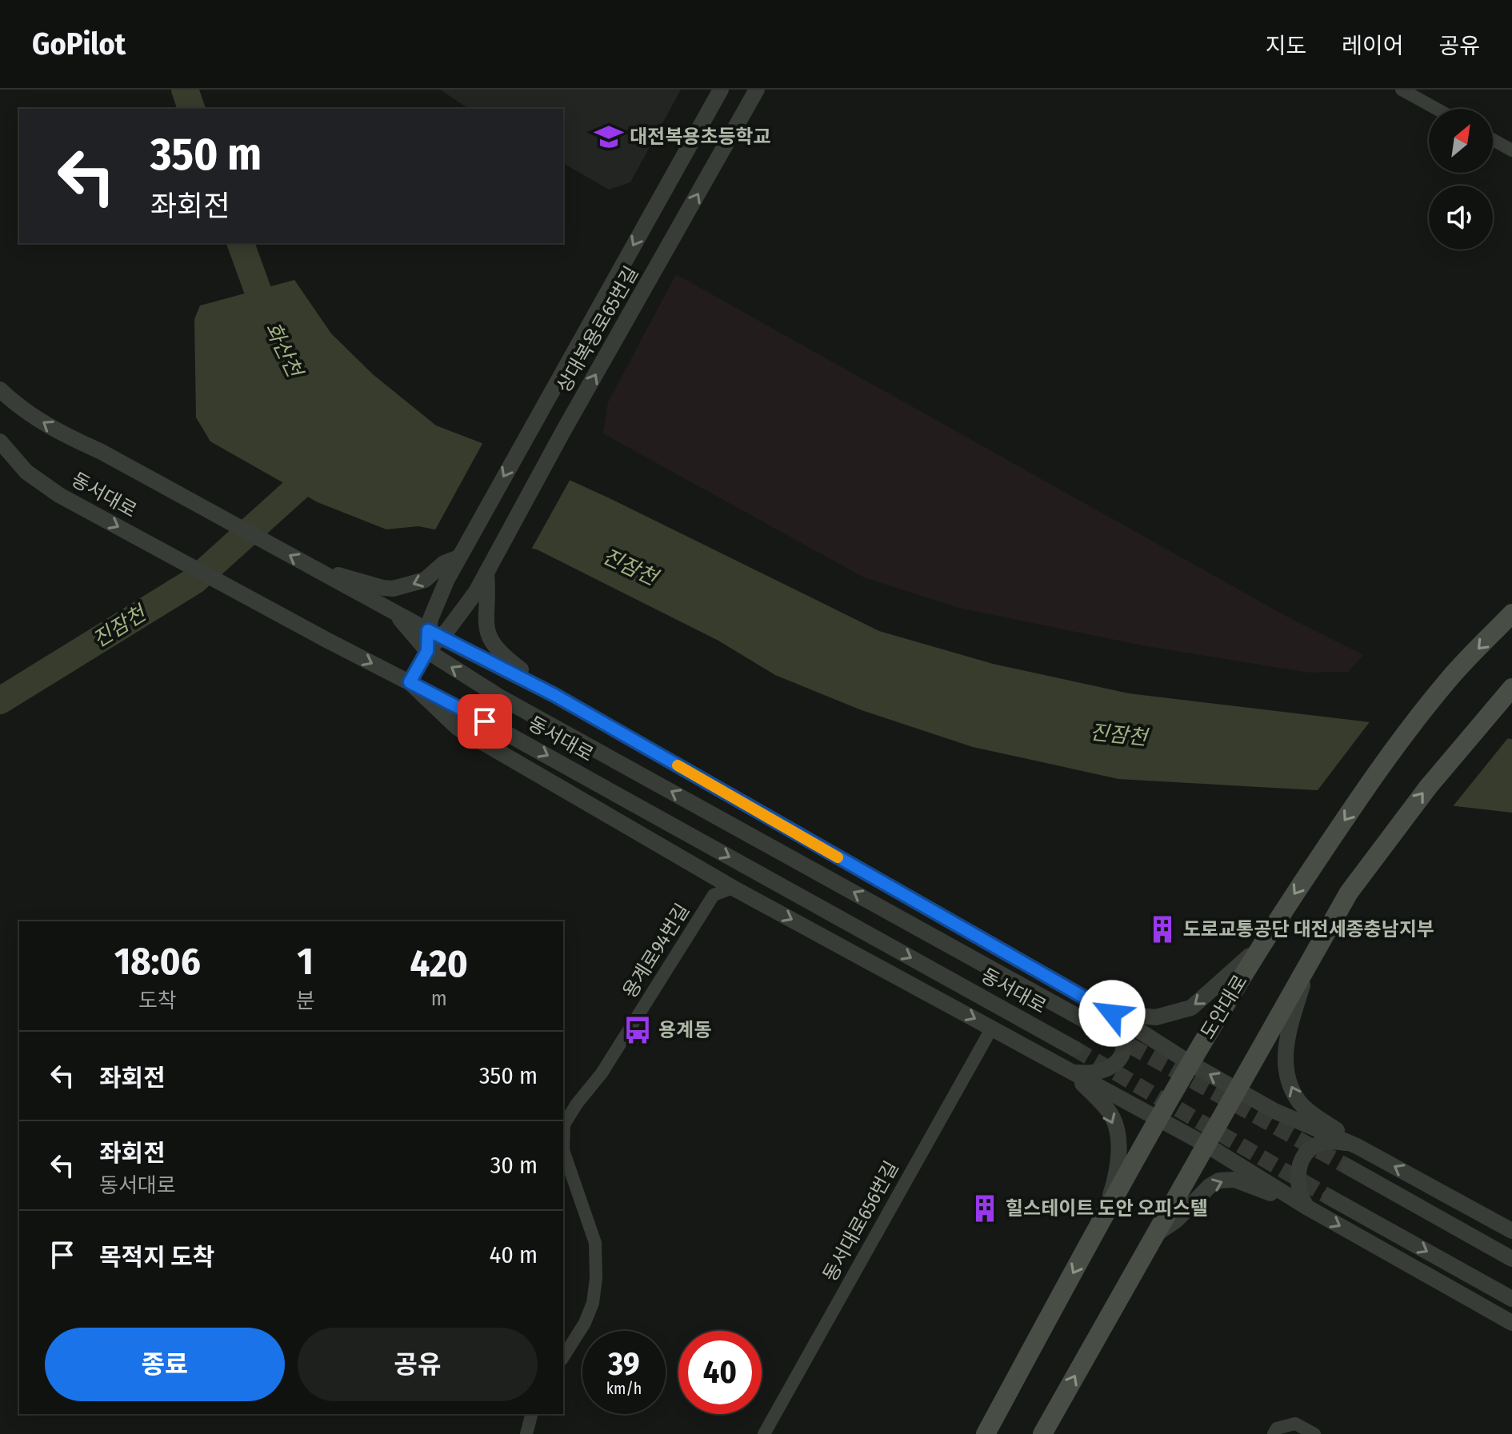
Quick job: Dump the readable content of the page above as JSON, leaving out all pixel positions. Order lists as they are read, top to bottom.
{
  "streets": {
    "main road": ["도안대로"],
    "street": [
      "상대복용로65번길",
      "동서대로",
      "용계로94번길",
      "동서대로656번길"
    ]
  },
  "crossings": [
    ["상대복용로65번길", "동서대로"]
  ],
  "water": ["화산천", "진잠천"],
  "places": {
    "school or university": ["대전복용초등학교"],
    "building": ["도로교통공단 대전세종충남지부", "힐스테이트 도안 오피스텔"],
    "bus stop": ["용계동"]
  },
  "north": "top right",
  "page": {
    "header": "GoPilot",
    "nav": ["지도", "레이어", "공유"],
    "turn": ["350 m", "좌회전"],
    "eta": [
      "18:06",
      "도착",
      "1",
      "분",
      "420",
      "m"
    ],
    "list": [
      {
        "name": "좌회전",
        "value": "350 m"
      },
      {
        "name": "좌회전",
        "note": "동서대로",
        "value": "30 m"
      },
      {
        "name": "목적지 도착",
        "value": "40 m"
      }
    ],
    "buttons": ["종료", "공유"],
    "speed": "39 km/h",
    "limit": "40"
  }
}
